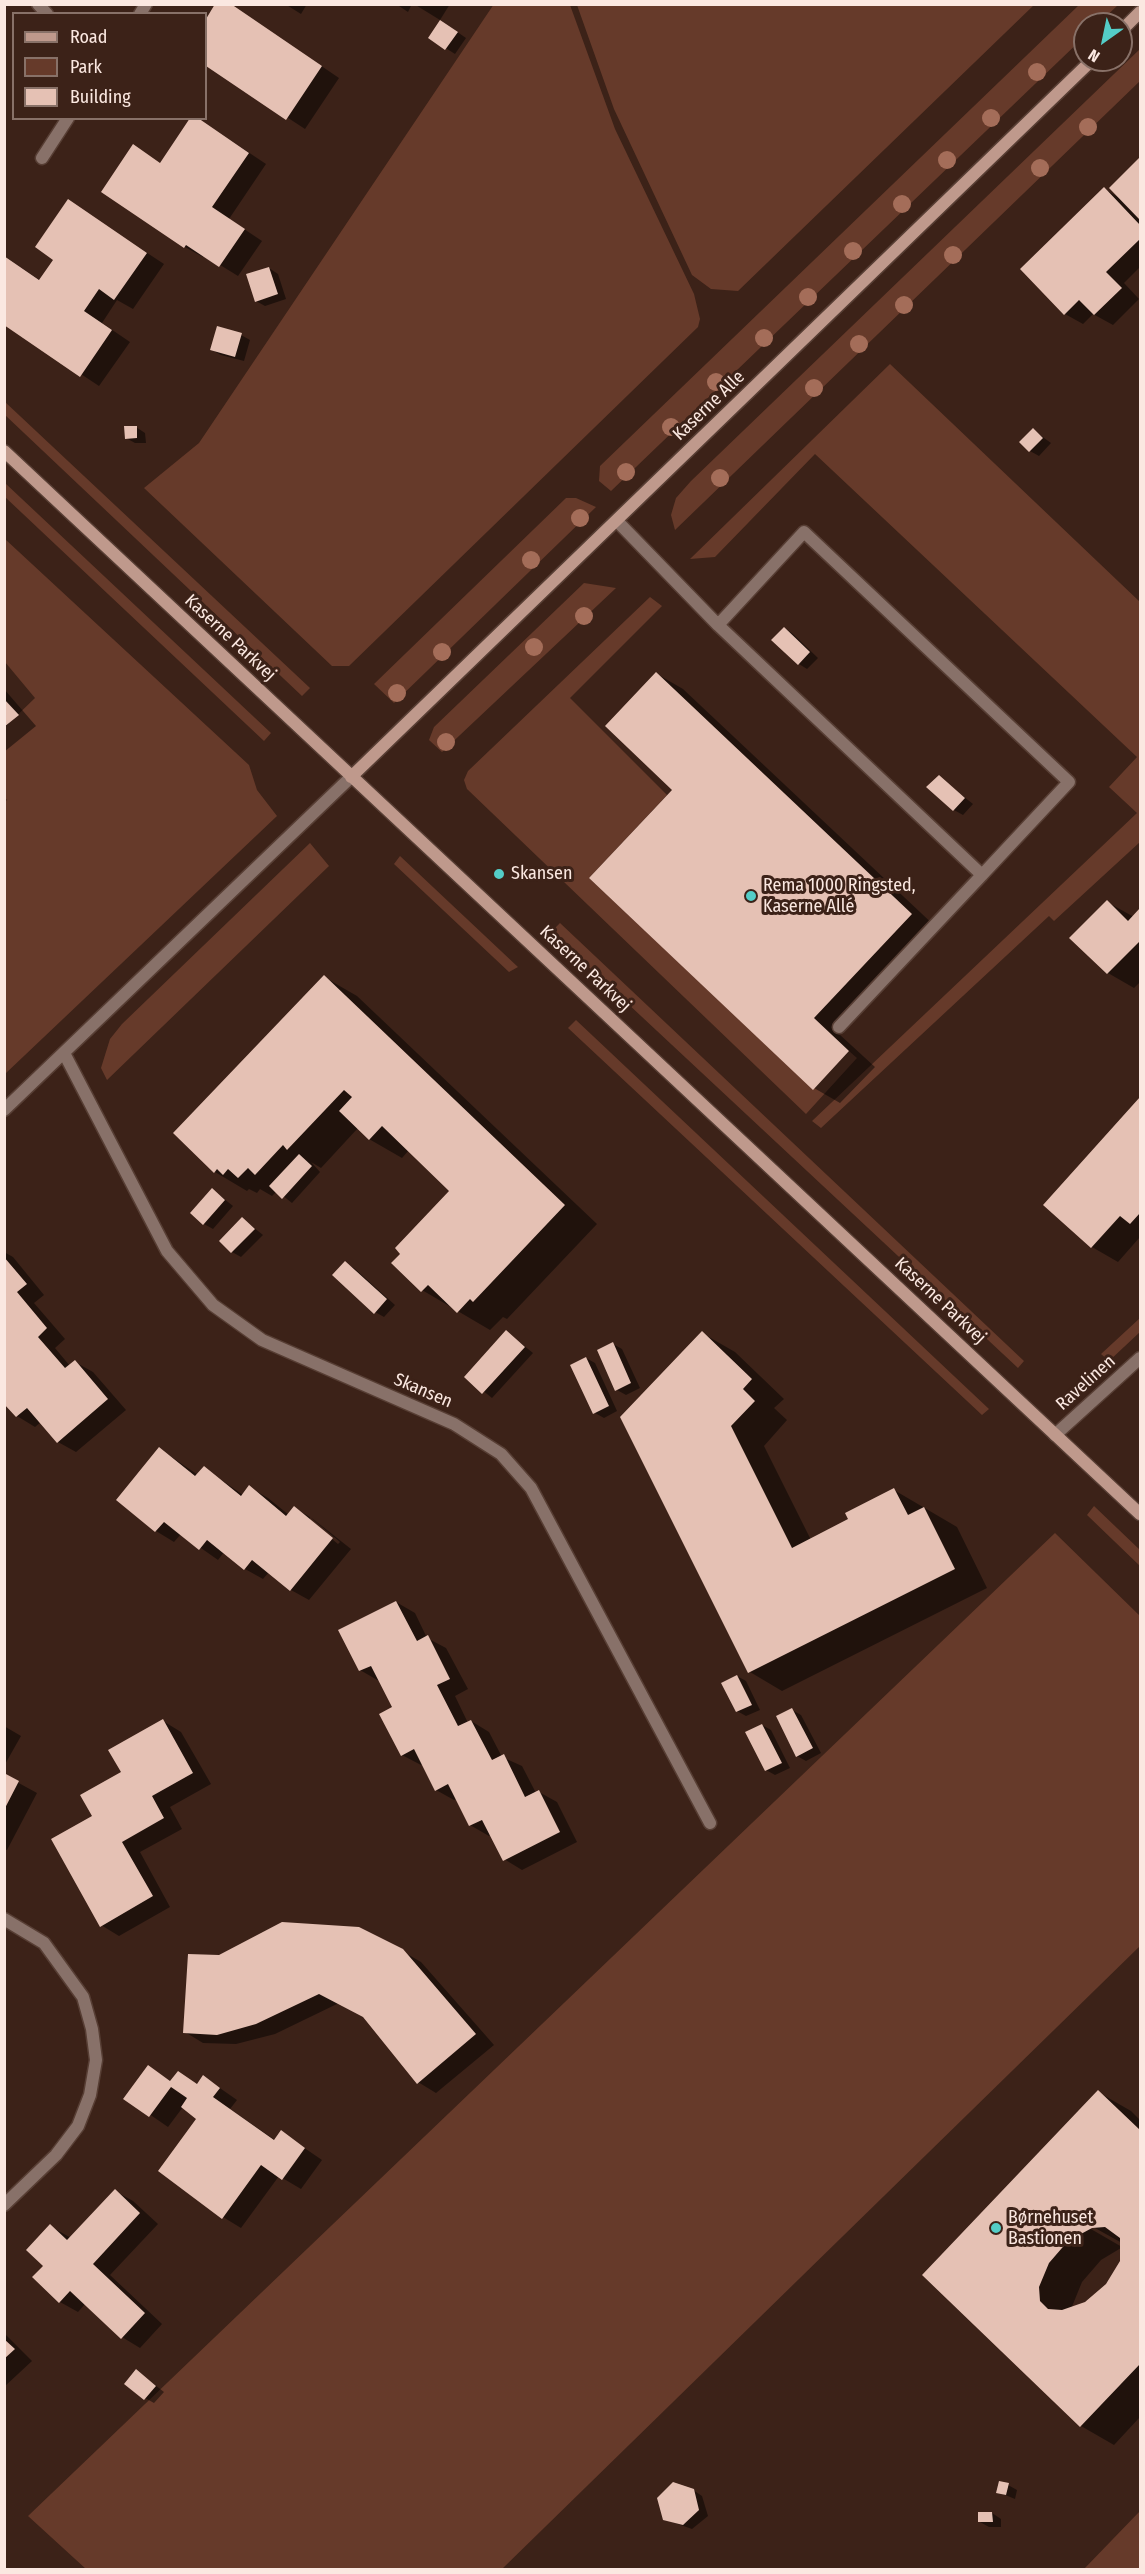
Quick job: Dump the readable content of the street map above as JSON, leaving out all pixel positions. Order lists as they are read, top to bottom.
{
  "streets": {
    "street": [
      "Kaserne Alle",
      "Kaserne Parkvej",
      "Ravelinen",
      "Skansen"
    ]
  },
  "crossings": [
    ["Kaserne Alle", "Kaserne Parkvej"],
    ["Kaserne Parkvej", "Ravelinen"]
  ],
  "places": ["Skansen", "Rema 1000 Ringsted, Kaserne Allé", "Børnehuset Bastionen"],
  "legend": ["Road", "Park", "Building"],
  "north": "bottom left"
}
